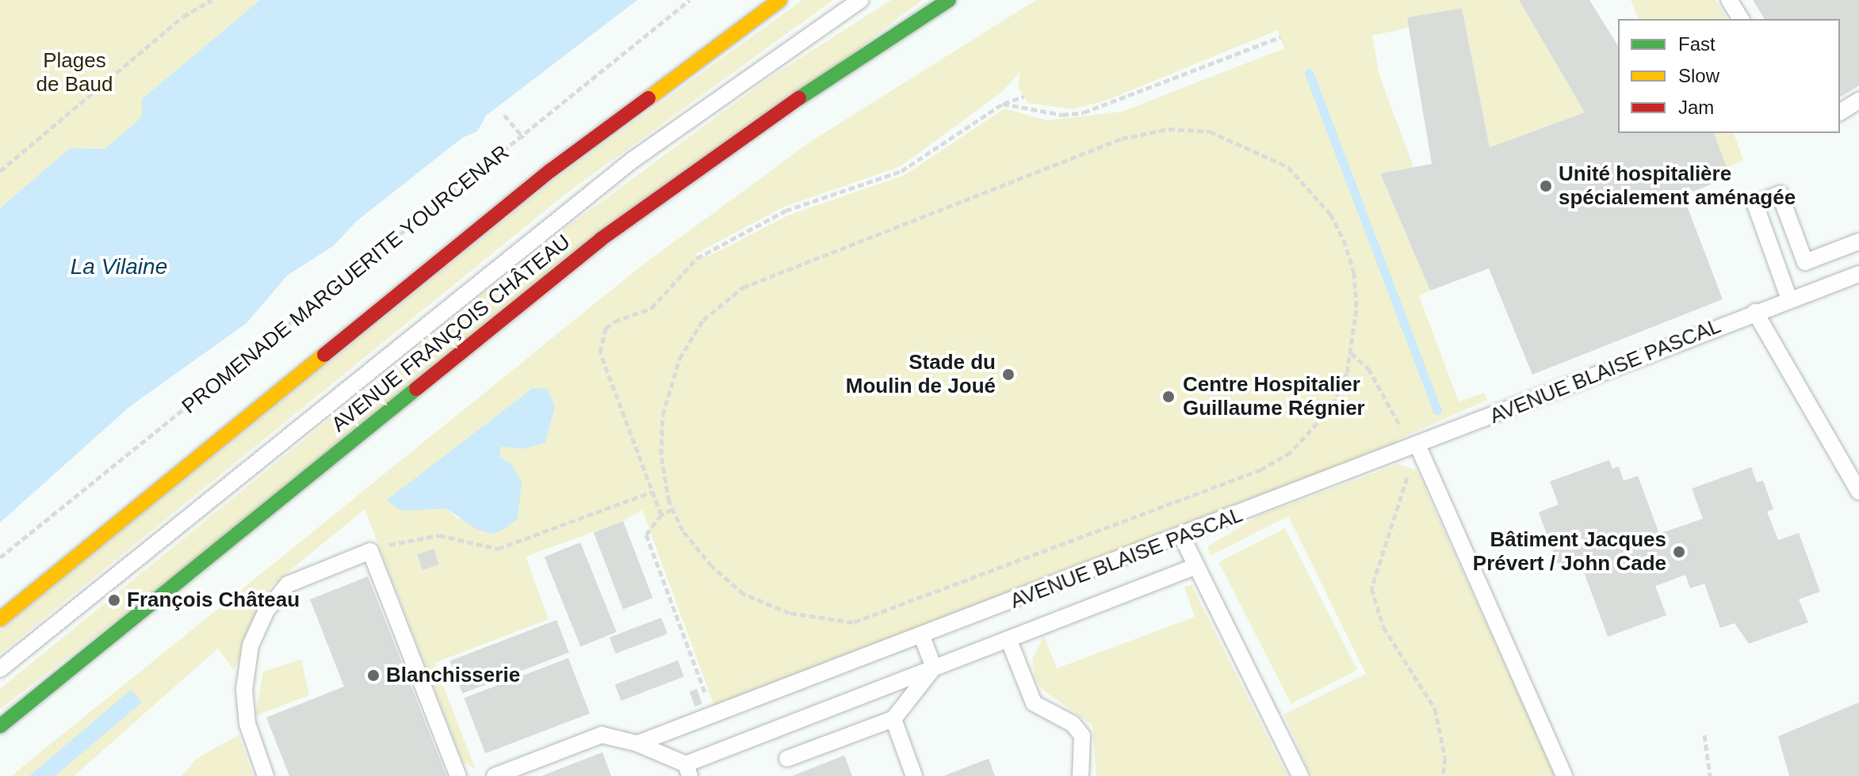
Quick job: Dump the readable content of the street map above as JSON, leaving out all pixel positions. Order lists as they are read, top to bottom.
{
  "streets": {
    "main road": ["AVENUE FRANÇOIS CHÂTEAU"],
    "lane": ["AVENUE BLAISE PASCAL"],
    "path": ["PROMENADE MARGUERITE YOURCENAR"]
  },
  "water": ["La Vilaine"],
  "parks": ["Plages de Baud"],
  "places": [
    "Unité hospitalière spécialement aménagée",
    "Stade du Moulin de Joué",
    "Centre Hospitalier Guillaume Régnier",
    "Bâtiment Jacques Prévert / John Cade",
    "François Château",
    "Blanchisserie"
  ],
  "legend": ["Fast", "Slow", "Jam"]
}
